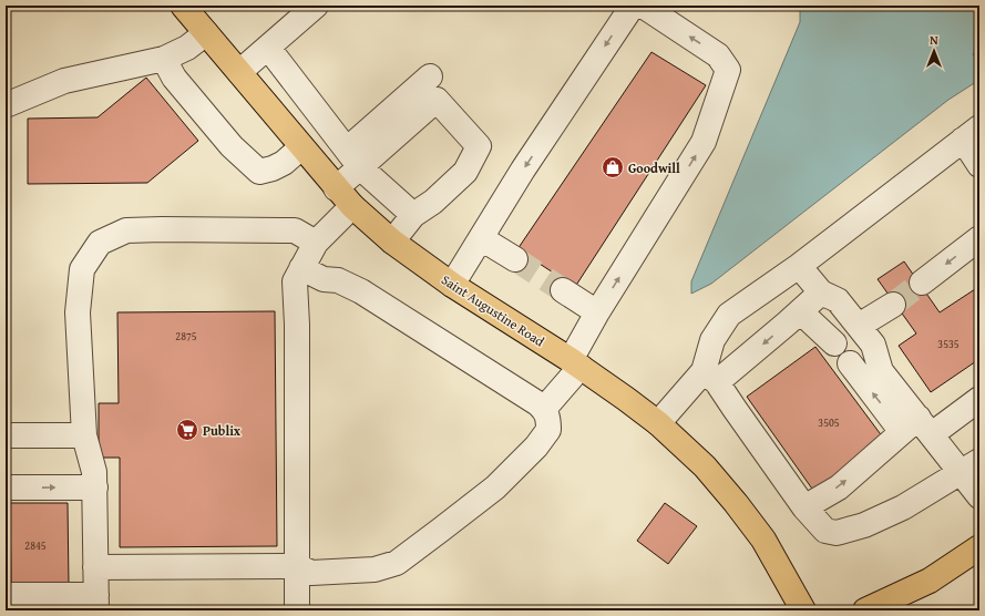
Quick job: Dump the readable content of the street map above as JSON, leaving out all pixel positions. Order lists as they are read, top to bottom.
{
  "streets": {
    "main road": ["Saint Augustine Road"]
  },
  "places": {
    "shop": ["Goodwill"],
    "supermarket": ["Publix"]
  },
  "house_numbers": [
    "2875",
    "3535",
    "3505",
    "2845"
  ],
  "north": "top"
}
